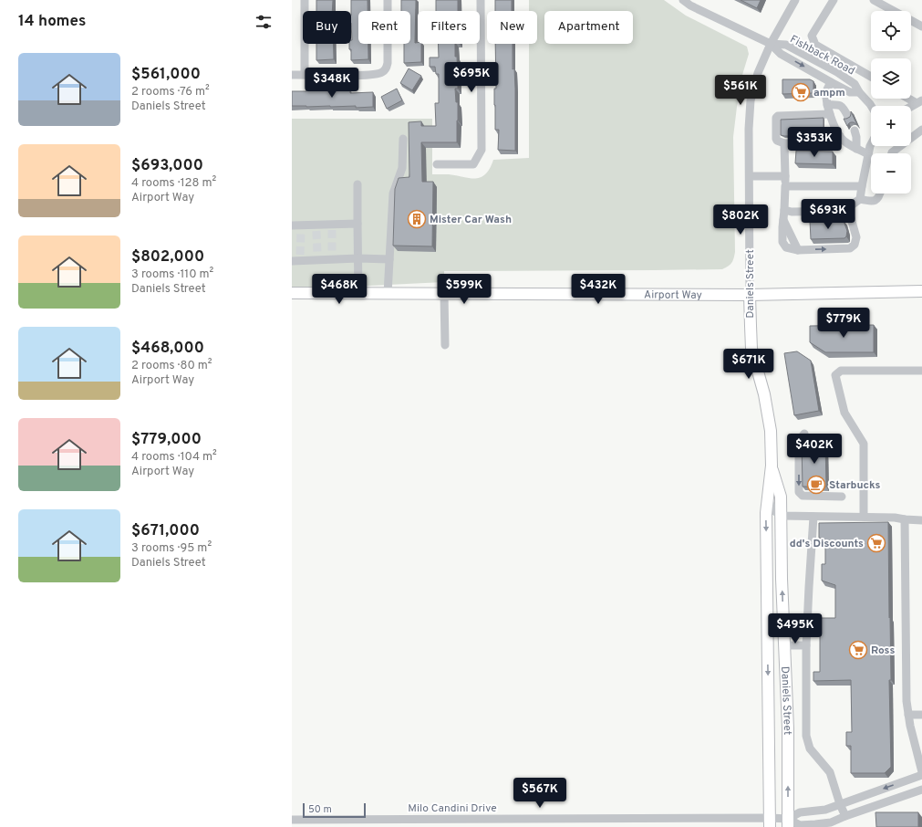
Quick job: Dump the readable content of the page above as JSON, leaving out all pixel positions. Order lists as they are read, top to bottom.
{
  "streets": {
    "main road": ["Daniels Street", "Airport Way"],
    "street": ["Fishback Road", "Milo Candini Drive"]
  },
  "crossings": [
    ["Fishback Road", "Daniels Street"],
    ["Daniels Street", "Airport Way"],
    ["Daniels Street", "Milo Candini Drive"]
  ],
  "places": {
    "supermarket": ["ampm", "dd's Discounts", "Ross"],
    "building": ["Mister Car Wash"],
    "cafe": ["Starbucks"]
  },
  "scale_bar": "50 m",
  "page": {
    "heading": "14 homes",
    "map_buttons": ["+", "−"],
    "chip": [
      "Buy",
      "Rent",
      "Filters",
      "New",
      "Apartment"
    ],
    "list": [
      {
        "name": "$561,000",
        "note": "2 rooms · 76 m² · Daniels Street"
      },
      {
        "name": "$693,000",
        "note": "4 rooms · 128 m² · Airport Way"
      },
      {
        "name": "$802,000",
        "note": "3 rooms · 110 m² · Daniels Street"
      },
      {
        "name": "$468,000",
        "note": "2 rooms · 80 m² · Airport Way"
      },
      {
        "name": "$779,000",
        "note": "4 rooms · 104 m² · Airport Way"
      },
      {
        "name": "$671,000",
        "note": "3 rooms · 95 m² · Daniels Street"
      }
    ],
    "price": [
      "$695K",
      "$348K",
      "$561K",
      "$353K",
      "$693K",
      "$802K",
      "$468K",
      "$599K",
      "$432K",
      "$779K",
      "$671K",
      "$402K",
      "$495K",
      "$567K"
    ],
    "scale": "50 m"
  }
}
